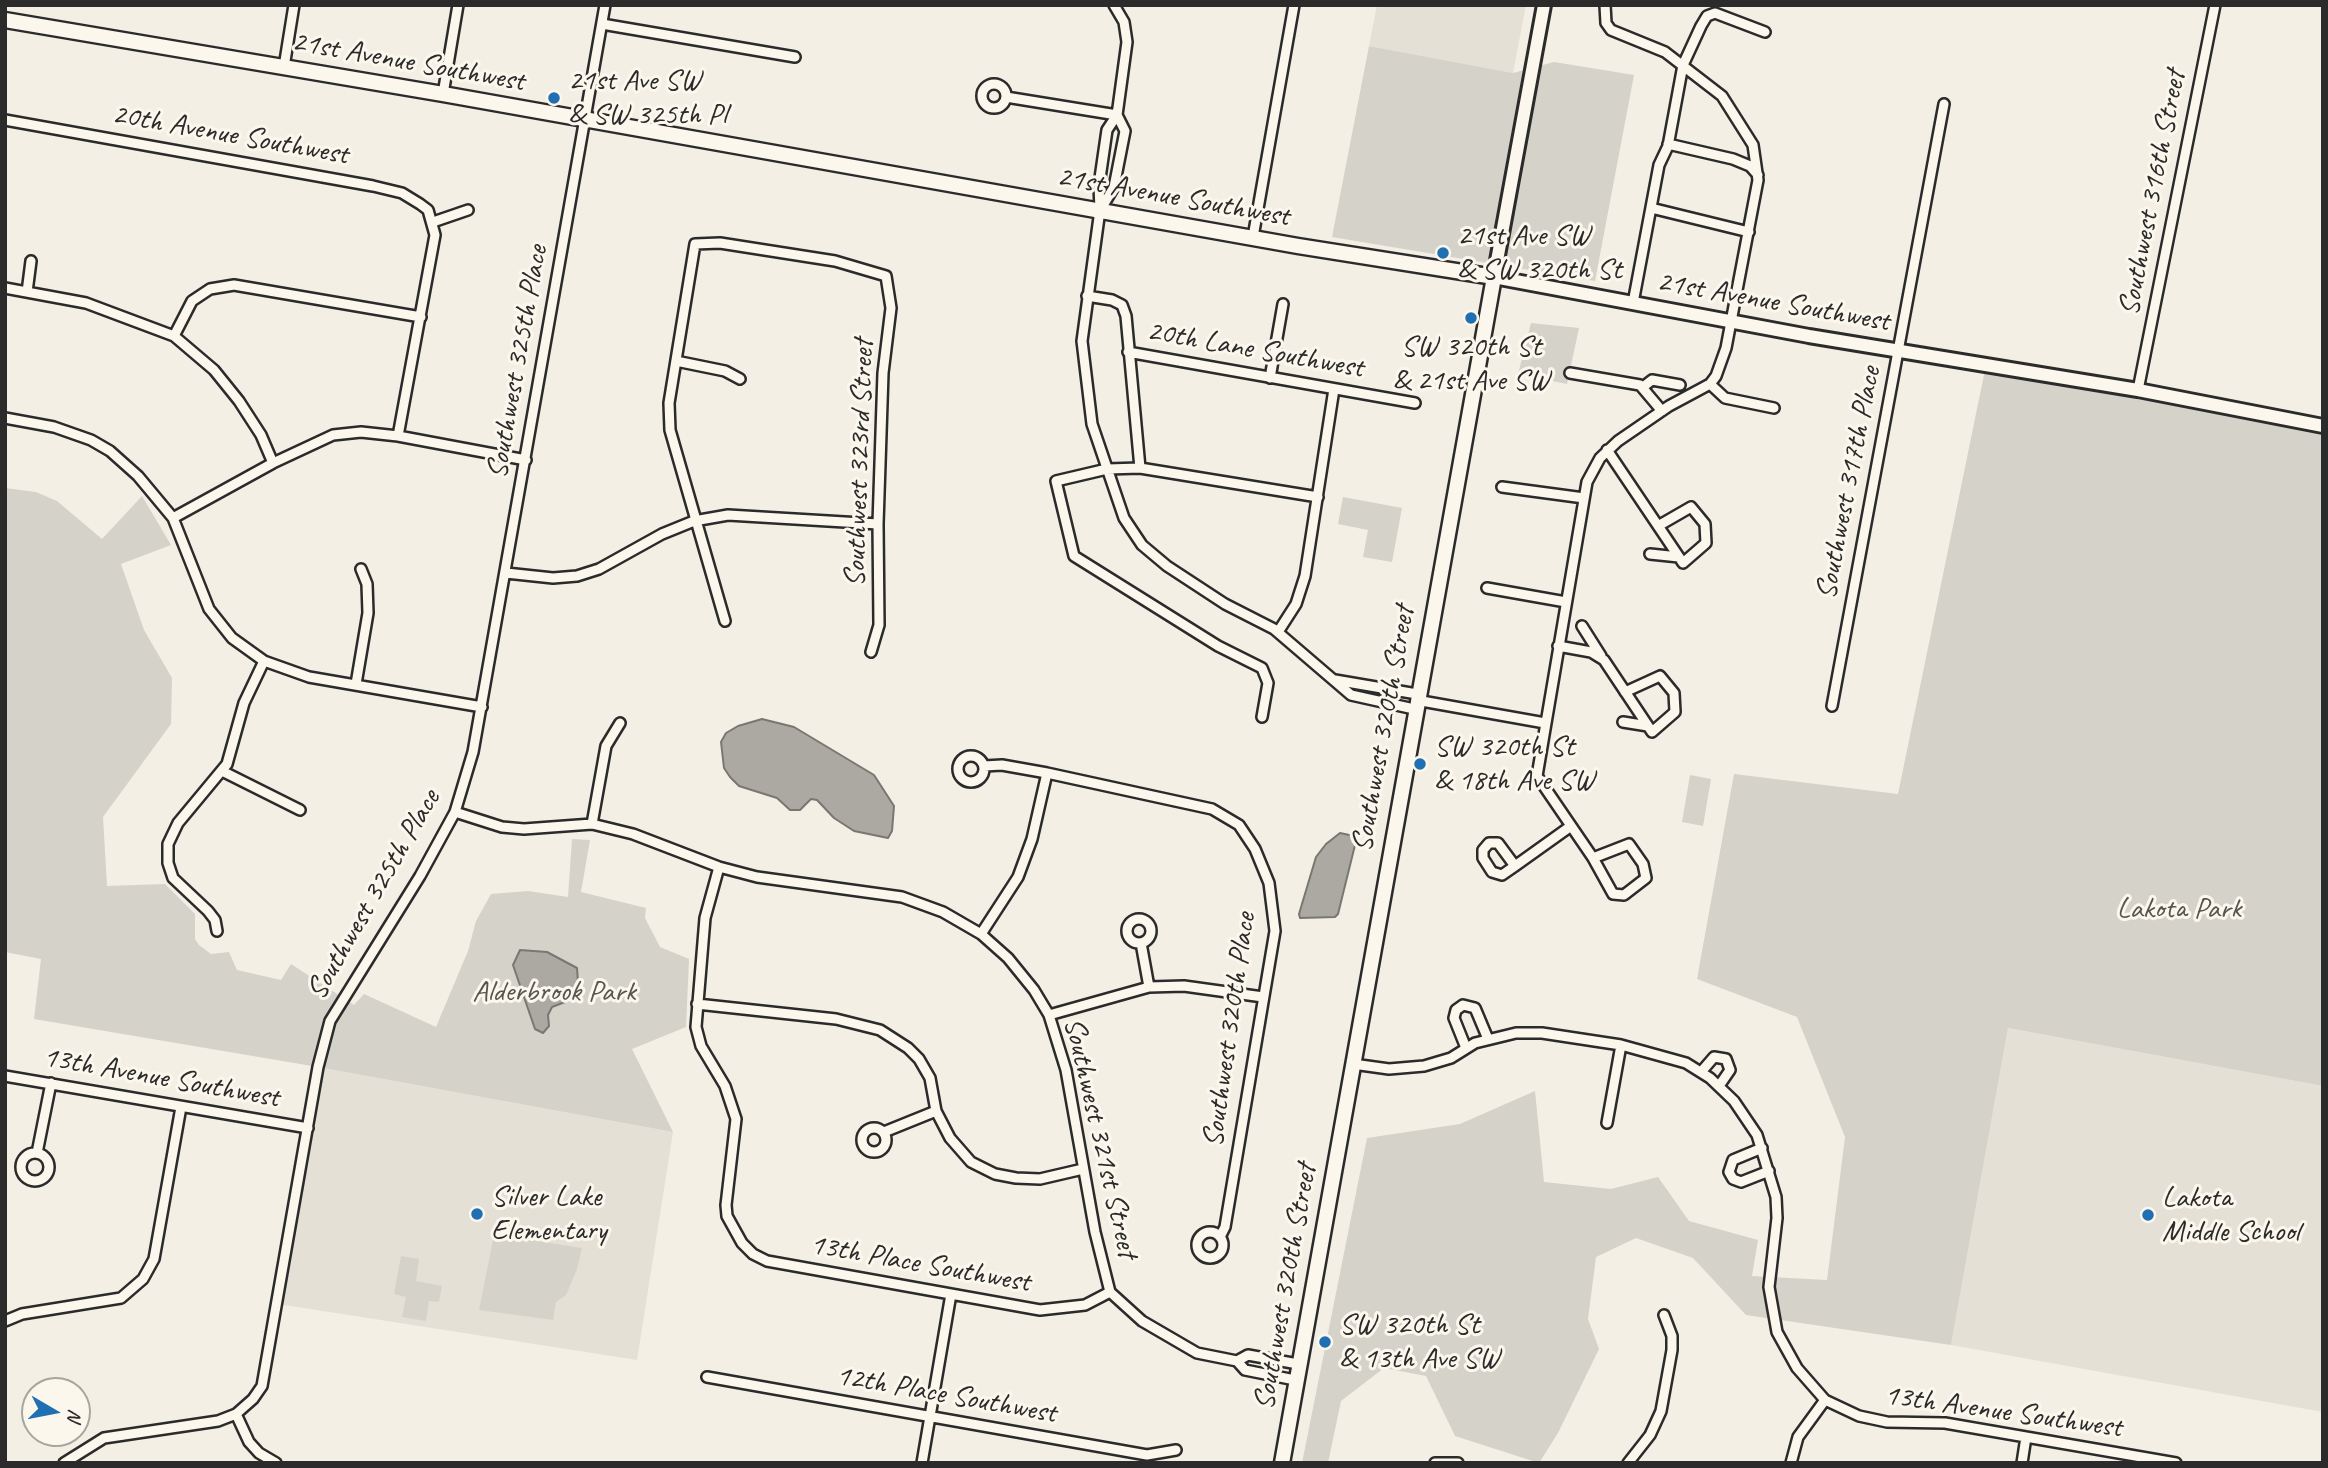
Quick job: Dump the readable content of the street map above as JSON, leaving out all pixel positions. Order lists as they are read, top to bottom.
{
  "streets": {
    "main road": ["21st Avenue Southwest", "Southwest 320th Street"],
    "street": [
      "20th Avenue Southwest",
      "Southwest 316th Street",
      "20th Lane Southwest",
      "Southwest 325th Place",
      "Southwest 323rd Street",
      "Southwest 317th Place",
      "Southwest 320th Place",
      "13th Avenue Southwest",
      "Southwest 321st Street",
      "13th Place Southwest",
      "12th Place Southwest"
    ]
  },
  "crossings": [
    ["21st Avenue Southwest", "Southwest 316th Street"],
    ["21st Avenue Southwest", "Southwest 325th Place"],
    ["21st Avenue Southwest", "Southwest 317th Place"],
    ["21st Avenue Southwest", "Southwest 320th Street"],
    ["Southwest 325th Place", "13th Avenue Southwest"],
    ["Southwest 325th Place", "Southwest 321st Street"],
    ["Southwest 321st Street", "13th Place Southwest"]
  ],
  "parks": ["Lakota Park", "Alderbrook Park"],
  "places": [
    "21st Ave SW & SW 325th Pl",
    "21st Ave SW & SW 320th St",
    "SW 320th St & 21st Ave SW",
    "SW 320th St & 18th Ave SW",
    "Silver Lake Elementary",
    "Lakota Middle School",
    "SW 320th St & 13th Ave SW"
  ],
  "north": "right"
}
